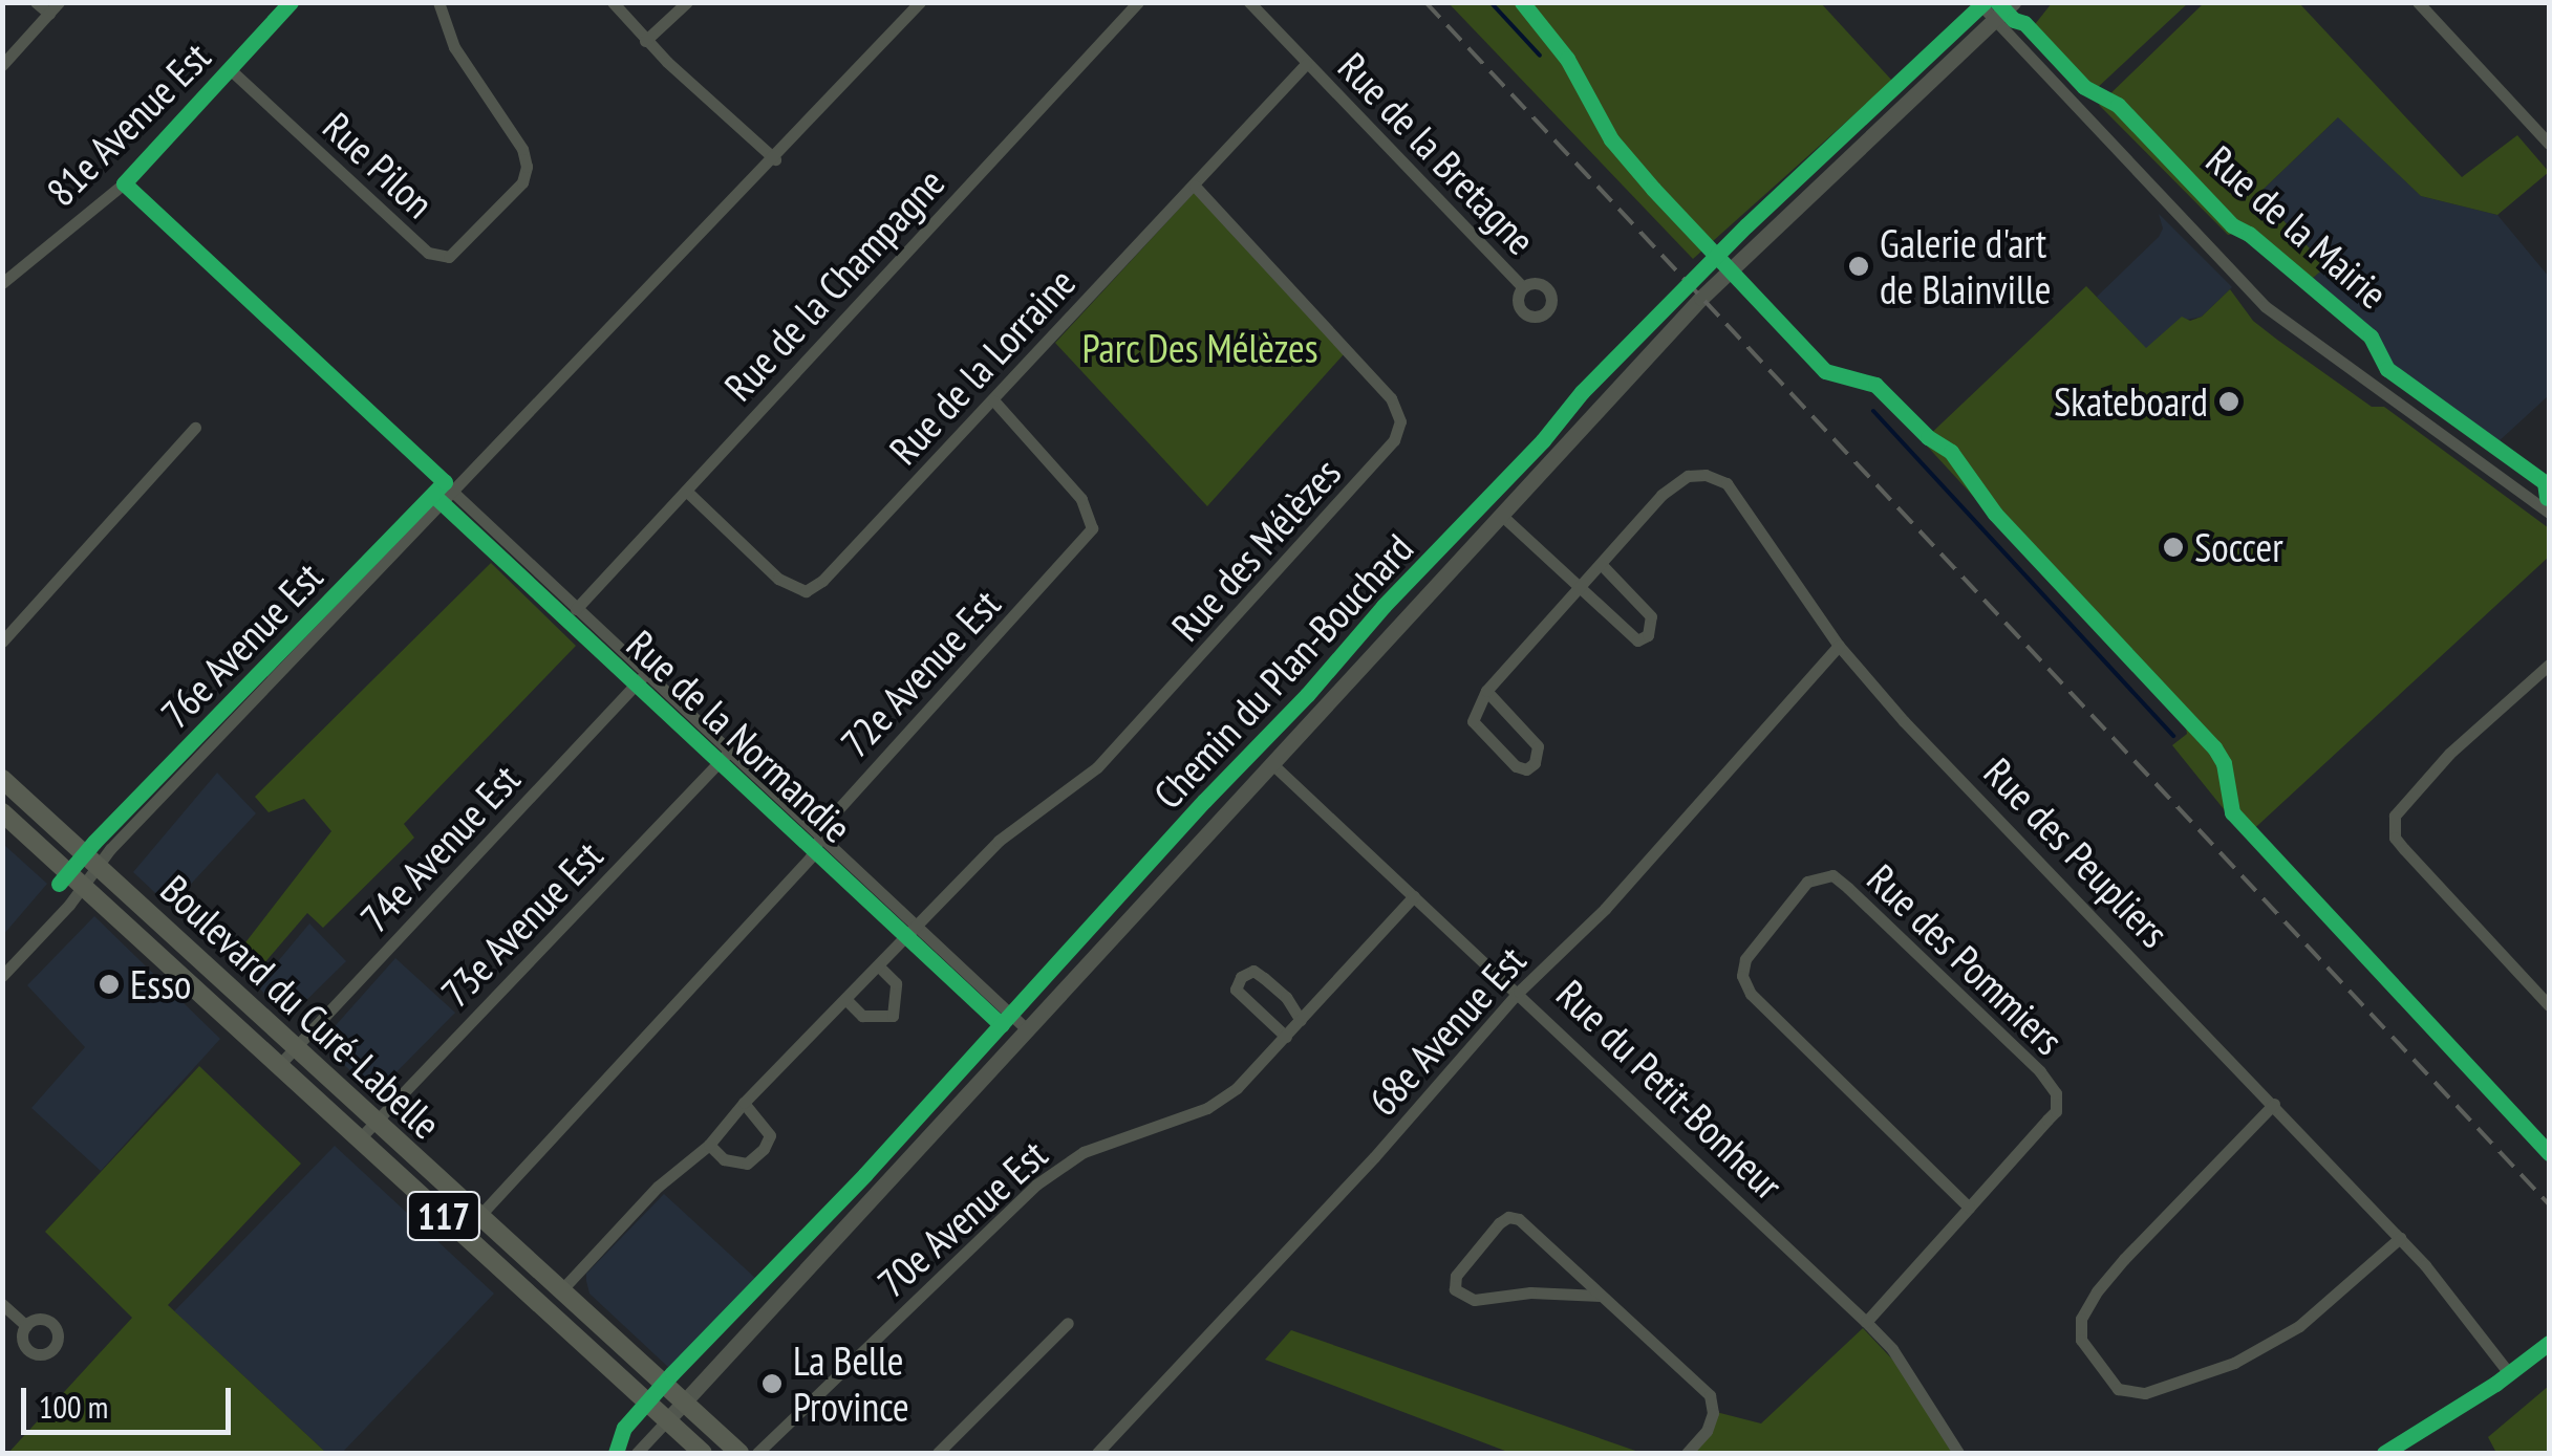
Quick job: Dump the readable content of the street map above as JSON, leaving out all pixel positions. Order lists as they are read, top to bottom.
{
  "streets": {
    "main road": ["Boulevard du Curé-Labelle", "117"],
    "street": [
      "81e Avenue Est",
      "Rue de la Bretagne",
      "Rue Pilon",
      "Rue de la Mairie",
      "Rue de la Champagne",
      "Rue de la Lorraine",
      "Rue des Mélèzes",
      "76e Avenue Est",
      "Chemin du Plan-Bouchard",
      "72e Avenue Est",
      "Rue de la Normandie",
      "74e Avenue Est",
      "Rue des Peupliers",
      "73e Avenue Est",
      "Rue des Pommiers",
      "68e Avenue Est",
      "Rue du Petit-Bonheur",
      "70e Avenue Est"
    ]
  },
  "crossings": [
    ["81e Avenue Est", "Rue Pilon"],
    ["81e Avenue Est", "Rue de la Normandie"],
    ["Rue de la Bretagne", "Rue de la Lorraine"],
    ["Rue de la Mairie", "Chemin du Plan-Bouchard"],
    ["Rue de la Champagne", "Rue de la Lorraine"],
    ["Rue de la Champagne", "Rue de la Normandie"],
    ["Rue de la Lorraine", "Rue des Mélèzes"],
    ["Rue de la Lorraine", "72e Avenue Est"],
    ["Rue des Mélèzes", "Rue de la Normandie"],
    ["Rue des Mélèzes", "Boulevard du Curé-Labelle"],
    ["76e Avenue Est", "Rue de la Normandie"],
    ["76e Avenue Est", "Boulevard du Curé-Labelle"],
    ["Chemin du Plan-Bouchard", "Rue de la Normandie"],
    ["Chemin du Plan-Bouchard", "Boulevard du Curé-Labelle"],
    ["Chemin du Plan-Bouchard", "Rue du Petit-Bonheur"],
    ["72e Avenue Est", "Rue de la Normandie"],
    ["72e Avenue Est", "Boulevard du Curé-Labelle"],
    ["Rue de la Normandie", "74e Avenue Est"],
    ["Rue de la Normandie", "73e Avenue Est"],
    ["74e Avenue Est", "Boulevard du Curé-Labelle"],
    ["Rue des Peupliers", "68e Avenue Est"],
    ["73e Avenue Est", "Boulevard du Curé-Labelle"],
    ["Rue des Pommiers", "Rue du Petit-Bonheur"],
    ["68e Avenue Est", "Rue du Petit-Bonheur"],
    ["Rue du Petit-Bonheur", "70e Avenue Est"]
  ],
  "parks": ["Parc Des Mélèzes"],
  "places": [
    "Galerie d'art de Blainville",
    "Skateboard",
    "Soccer",
    "Esso",
    "La Belle Province"
  ],
  "scale_bar": "100 m"
}
